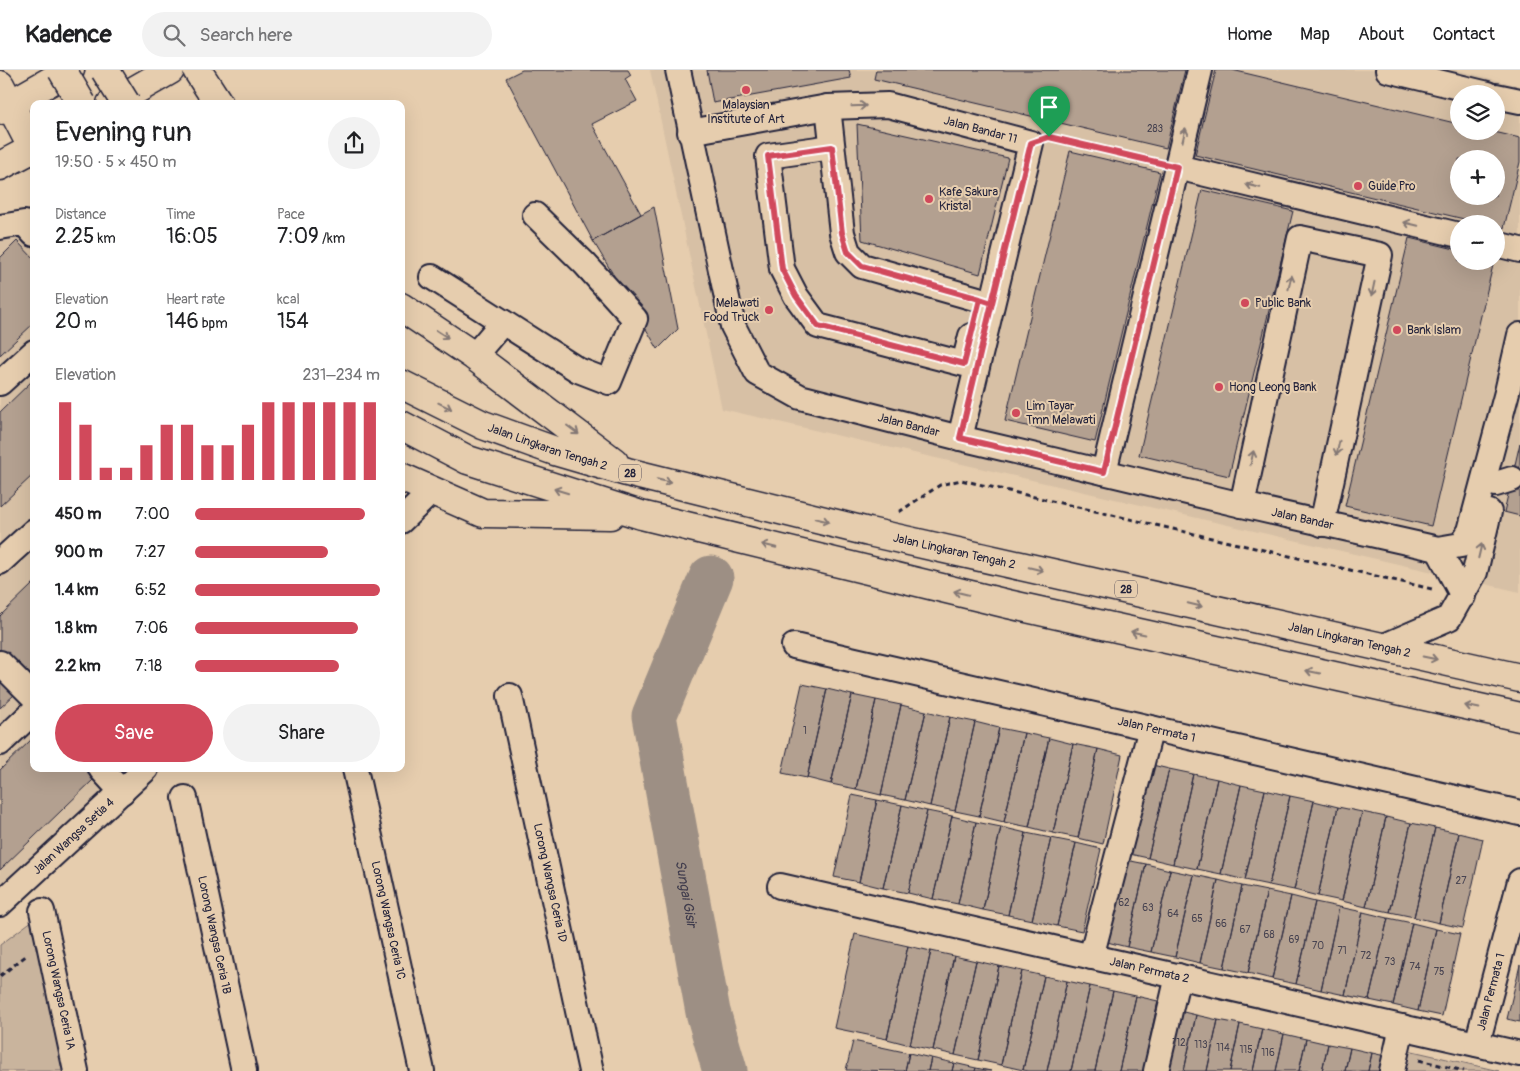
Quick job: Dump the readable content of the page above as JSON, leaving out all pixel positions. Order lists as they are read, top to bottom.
{
  "streets": {
    "main road": ["Jalan Lingkaran Tengah 2", "28"],
    "street": [
      "Jalan Bandar 11",
      "Jalan Bandar",
      "Jalan Permata 1",
      "Jalan Wangsa Setia 4",
      "Lorong Wangsa Ceria 1D",
      "Lorong Wangsa Ceria 1C",
      "Lorong Wangsa Ceria 1B",
      "Jalan Permata 2",
      "Lorong Wangsa Ceria 1A"
    ]
  },
  "crossings": [
    ["Jalan Bandar 11", "Jalan Bandar"],
    ["Jalan Permata 1", "Jalan Permata 2"]
  ],
  "water": ["Sungai Gisir"],
  "places": [
    "Malaysian Institute of Art",
    "Guide Pro",
    "Kafe Sakura Kristal",
    "Public Bank",
    "Melawati Food Truck",
    "Bank Islam",
    "Hong Leong Bank",
    "Lim Tayar Tmn Melawati"
  ],
  "house_numbers": [
    "283",
    "1",
    "27",
    "62",
    "63",
    "64",
    "65",
    "66",
    "67",
    "68",
    "69",
    "70",
    "71",
    "72",
    "73",
    "74",
    "75",
    "112",
    "113",
    "114",
    "115",
    "116"
  ],
  "page": {
    "header": "Kadence",
    "search": "Search here",
    "nav": [
      "Home",
      "Map",
      "About",
      "Contact"
    ],
    "map_buttons": ["+", "−"],
    "heading": ["Evening run", "19:50 · 5 × 450 m"],
    "stats": [
      ["Distance", "2.25 km"],
      ["Time", "16:05"],
      ["Pace", "7:09 /km"],
      ["Elevation", "20 m"],
      ["Heart rate", "146 bpm"],
      ["kcal", "154"]
    ],
    "chart": ["Elevation", "231–234 m"],
    "list": [
      {
        "name": "450 m",
        "note": "7:00"
      },
      {
        "name": "900 m",
        "note": "7:27"
      },
      {
        "name": "1.4 km",
        "note": "6:52"
      },
      {
        "name": "1.8 km",
        "note": "7:06"
      },
      {
        "name": "2.2 km",
        "note": "7:18"
      }
    ],
    "buttons": ["Save", "Share"]
  }
}
